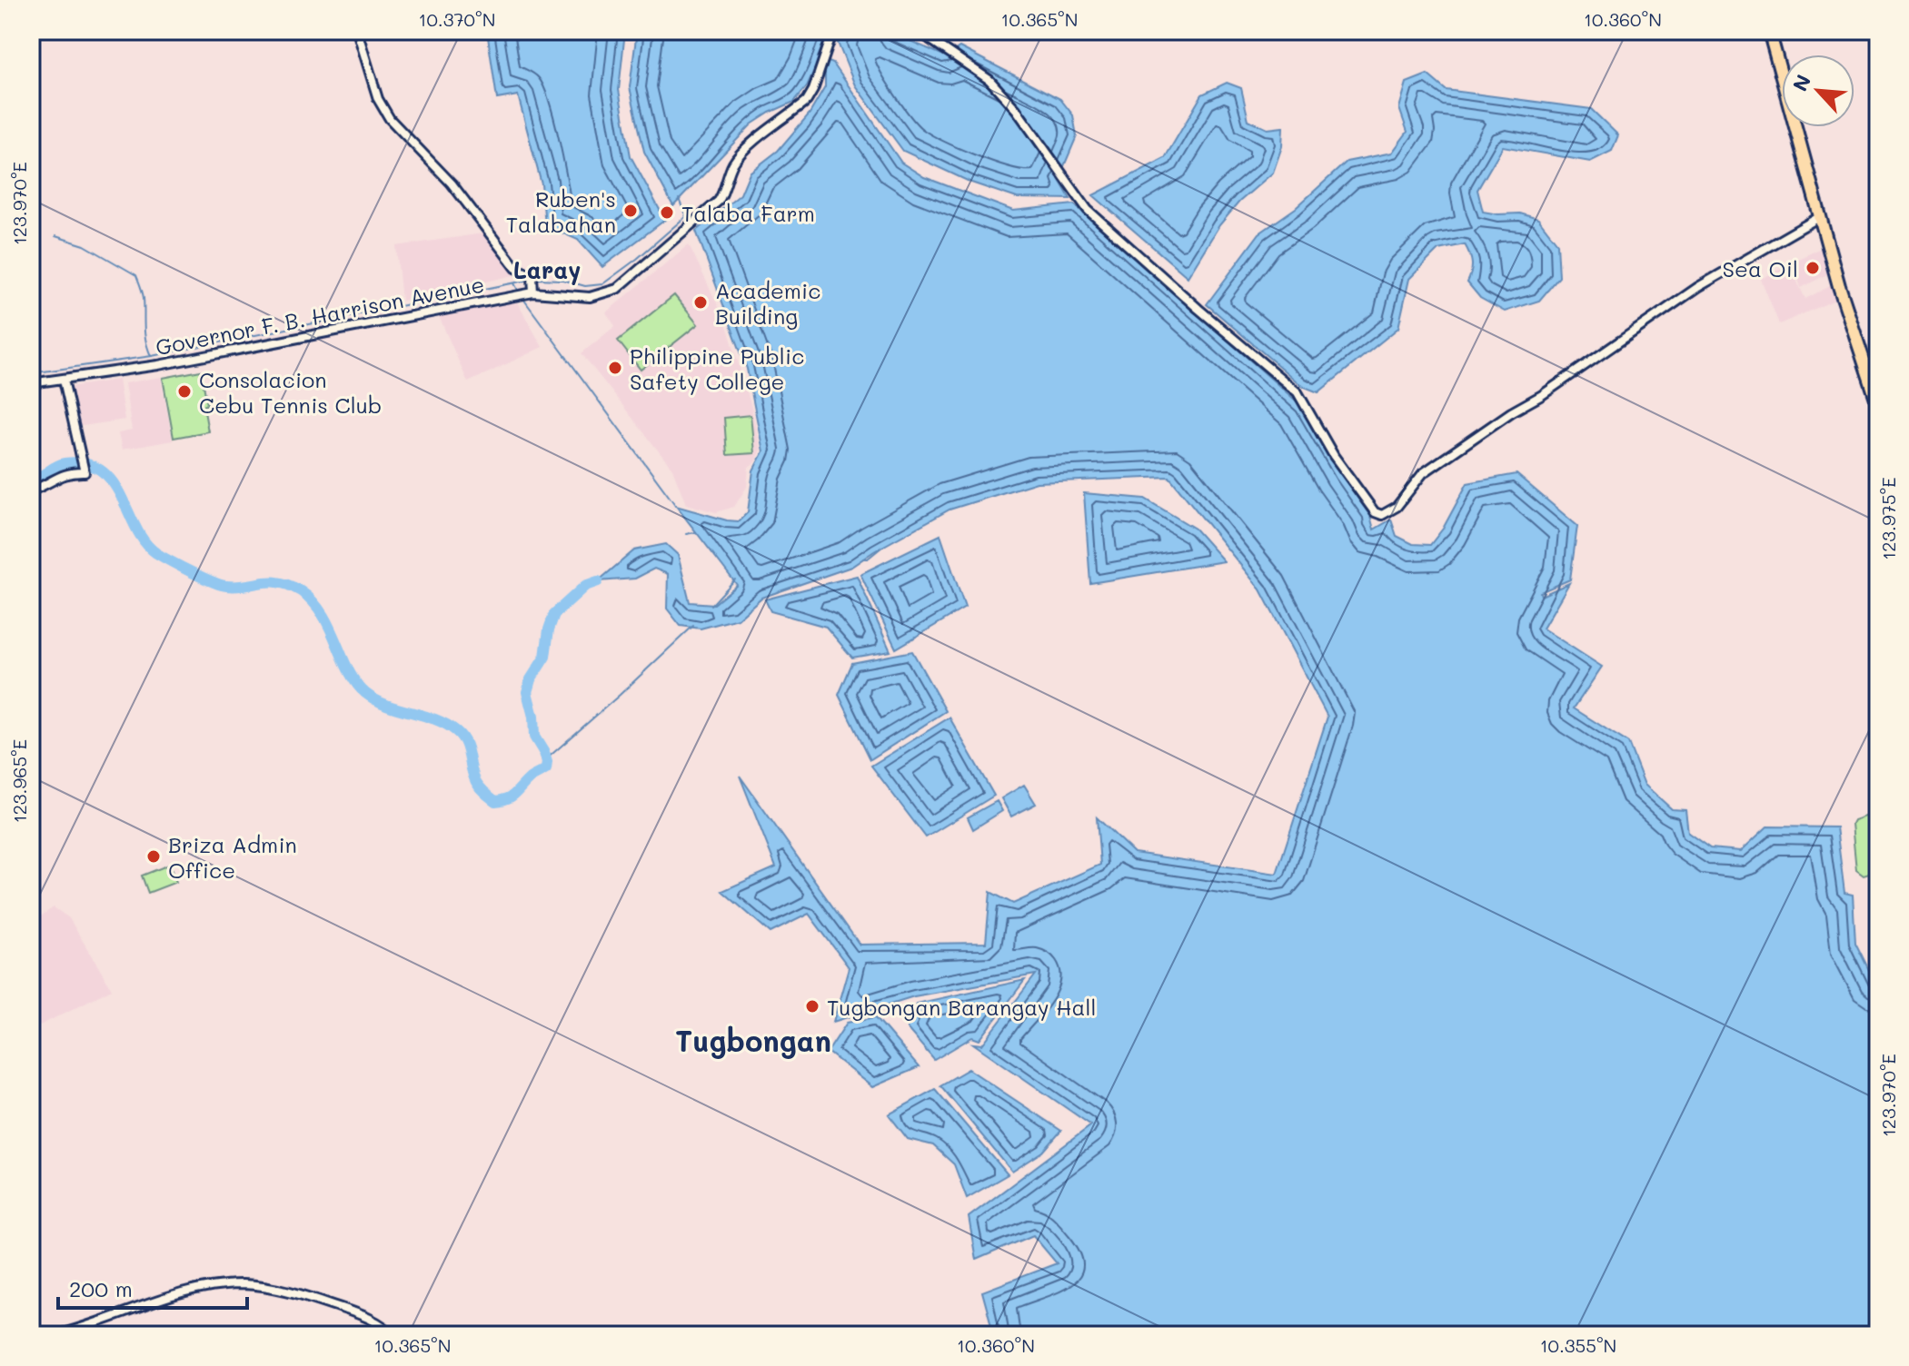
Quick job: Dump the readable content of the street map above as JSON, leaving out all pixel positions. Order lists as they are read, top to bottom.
{
  "streets": {
    "street": ["Governor F. B. Harrison Avenue"]
  },
  "districts": ["Laray", "Tugbongan"],
  "places": [
    "Ruben's Talabahan",
    "Talaba Farm",
    "Sea Oil",
    "Academic Building",
    "Philippine Public Safety College",
    "Consolacion Cebu Tennis Club",
    "Briza Admin Office",
    "Tugbongan Barangay Hall"
  ],
  "scale_bar": "200 m",
  "north": "top left",
  "coordinates": [
    "10.370°N",
    "10.365°N",
    "10.360°N",
    "123.970°E",
    "123.975°E",
    "123.965°E",
    "10.355°N"
  ]
}
